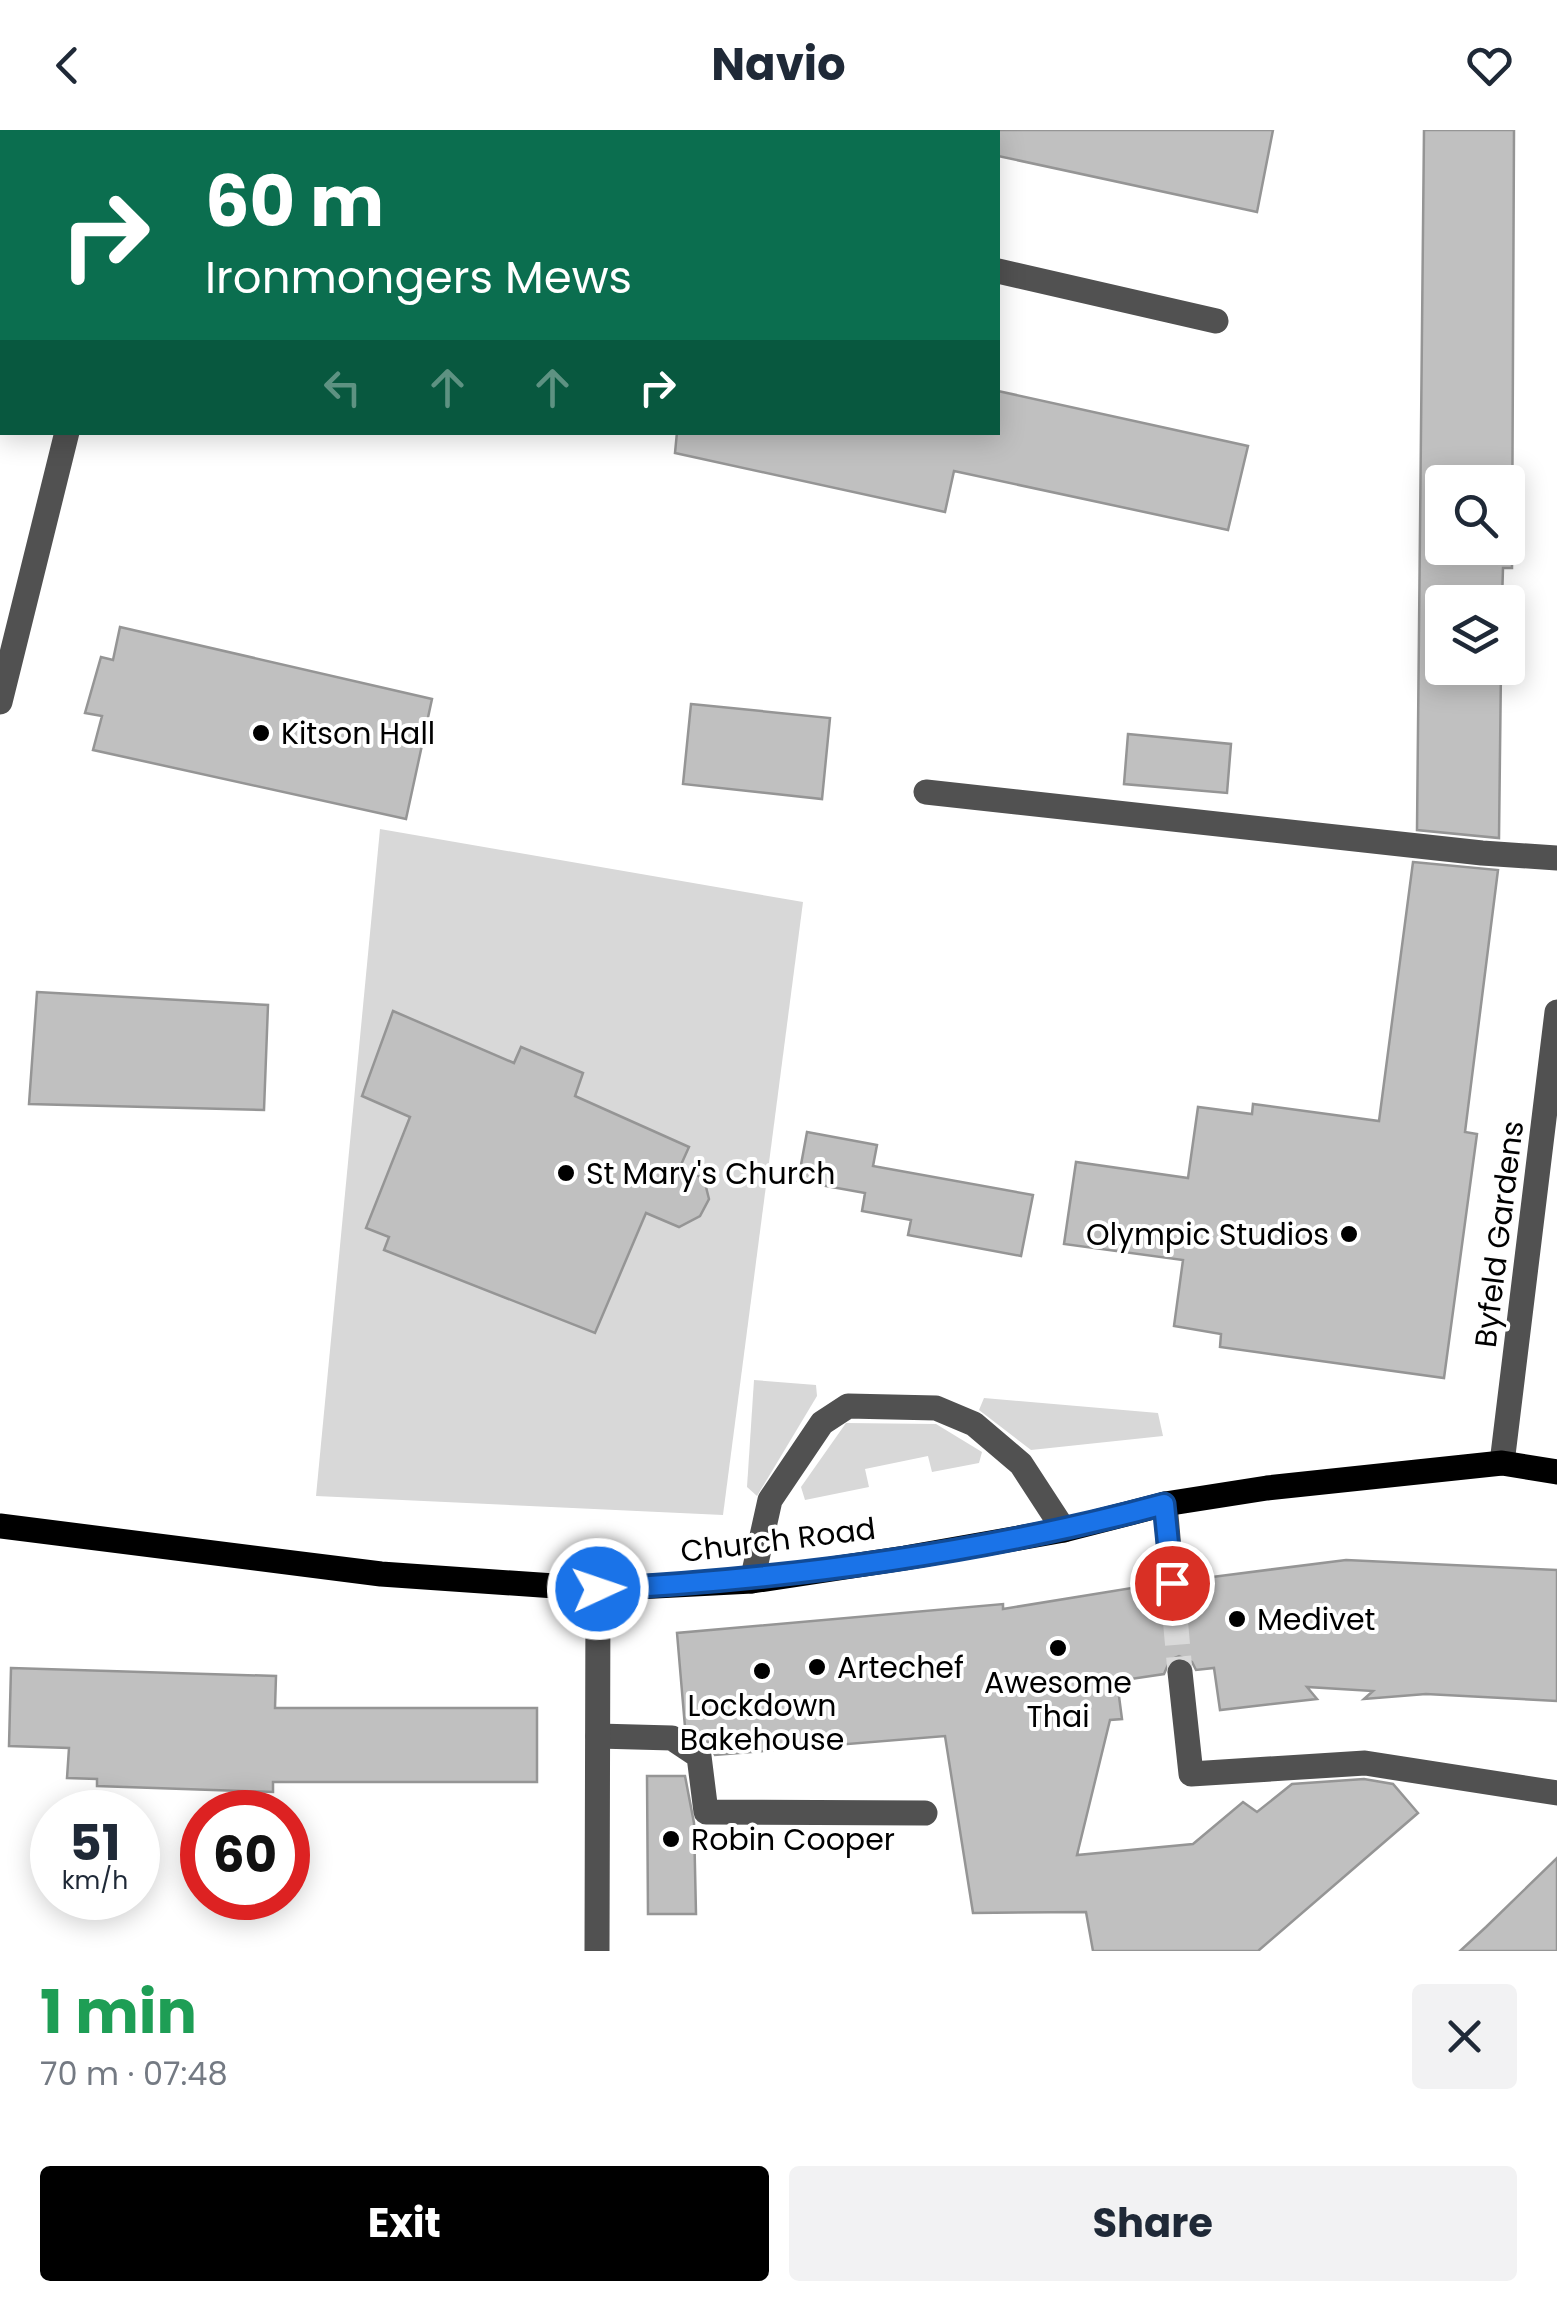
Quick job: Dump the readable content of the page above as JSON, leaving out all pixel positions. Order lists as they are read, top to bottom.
{
  "streets": {
    "main road": ["Church Road"],
    "street": ["Byfeld Gardens"]
  },
  "crossings": [
    ["Byfeld Gardens", "Church Road"]
  ],
  "places": [
    "Kitson Hall",
    "St Mary's Church",
    "Olympic Studios",
    "Medivet",
    "Awesome Thai",
    "Artechef",
    "Lockdown Bakehouse",
    "Robin Cooper"
  ],
  "page": {
    "header": "Navio",
    "turn": ["60 m", "Ironmongers Mews"],
    "speed": "51 km/h",
    "limit": "60",
    "heading": ["1 min", "70 m · 07:48"],
    "buttons": ["Exit", "Share"]
  }
}
